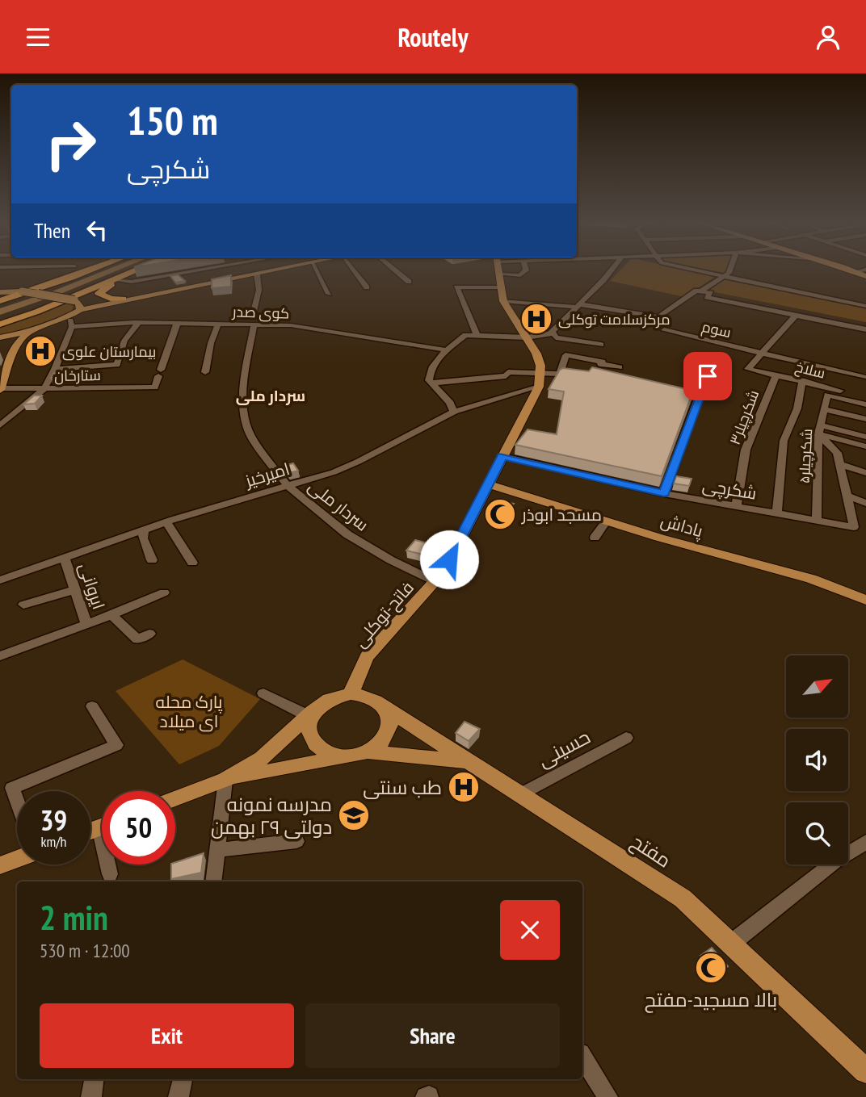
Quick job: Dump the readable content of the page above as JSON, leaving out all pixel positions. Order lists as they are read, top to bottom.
{
  "streets": {
    "main road": ["پاداش", "فاتح-توکلی", "مفتح"],
    "street": [
      "کوی صدر",
      "سوم",
      "سلاخ",
      "ستارخان",
      "شکرچیلر۳",
      "شکرچیلر۵",
      "امیرخیز",
      "شکرچی",
      "سردار ملی",
      "ایروانی",
      "حسینی"
    ]
  },
  "crossings": [
    ["کوی صدر", "ستارخان"],
    ["کوی صدر", "سردار ملی"],
    ["سوم", "سلاخ"],
    ["سلاخ", "شکرچیلر۳"],
    ["شکرچیلر۳", "شکرچی"],
    ["شکرچیلر۵", "شکرچی"],
    ["امیرخیز", "سردار ملی"],
    ["امیرخیز", "ایروانی"],
    ["امیرخیز", "فاتح-توکلی"],
    ["شکرچی", "فاتح-توکلی"],
    ["سردار ملی", "فاتح-توکلی"],
    ["پاداش", "فاتح-توکلی"],
    ["فاتح-توکلی", "مفتح"],
    ["حسینی", "مفتح"]
  ],
  "districts": ["سردار ملی"],
  "parks": ["پارک محله ای میلاد"],
  "places": {
    "hospital": ["مرکزسلامت توکلی", "بیمارستان علوی", "طب سنتی"],
    "mosque": ["مسجد ابوذر", "بالا مسجید-مفتح"],
    "school or university": ["مدرسه نمونه دولتی ۲۹ بهمن"]
  },
  "north": "top right",
  "page": {
    "header": "Routely",
    "turn": ["150 m", "شکرچی"],
    "then": "Then",
    "speed": "39 km/h",
    "limit": "50",
    "heading": ["2 min", "530 m · 12:00"],
    "buttons": ["Exit", "Share"]
  }
}
